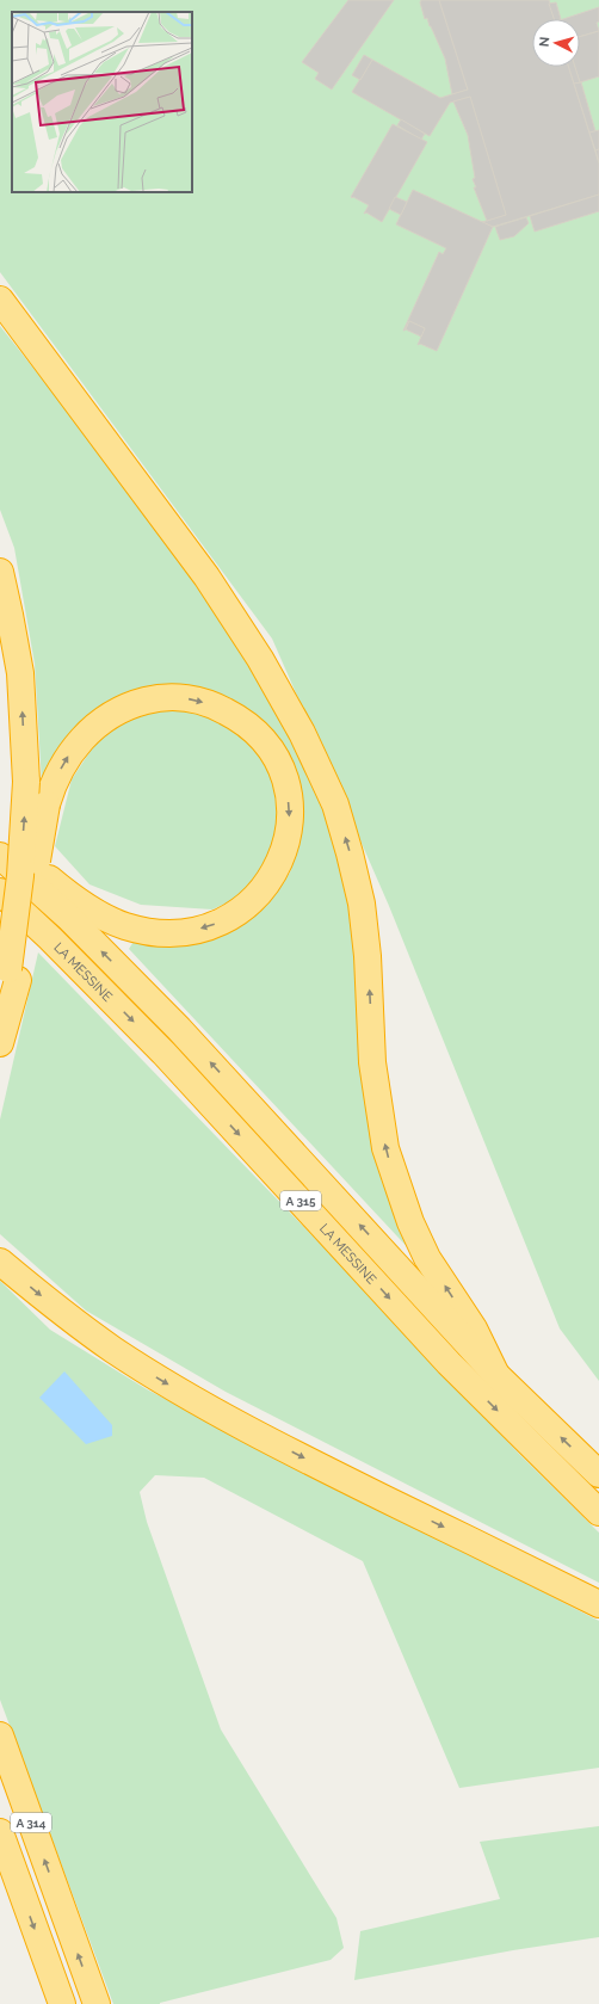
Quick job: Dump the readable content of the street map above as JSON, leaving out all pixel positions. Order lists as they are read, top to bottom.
{
  "streets": {
    "highway": ["LA MESSINE", "A 315", "A 314"]
  },
  "north": "left"
}
